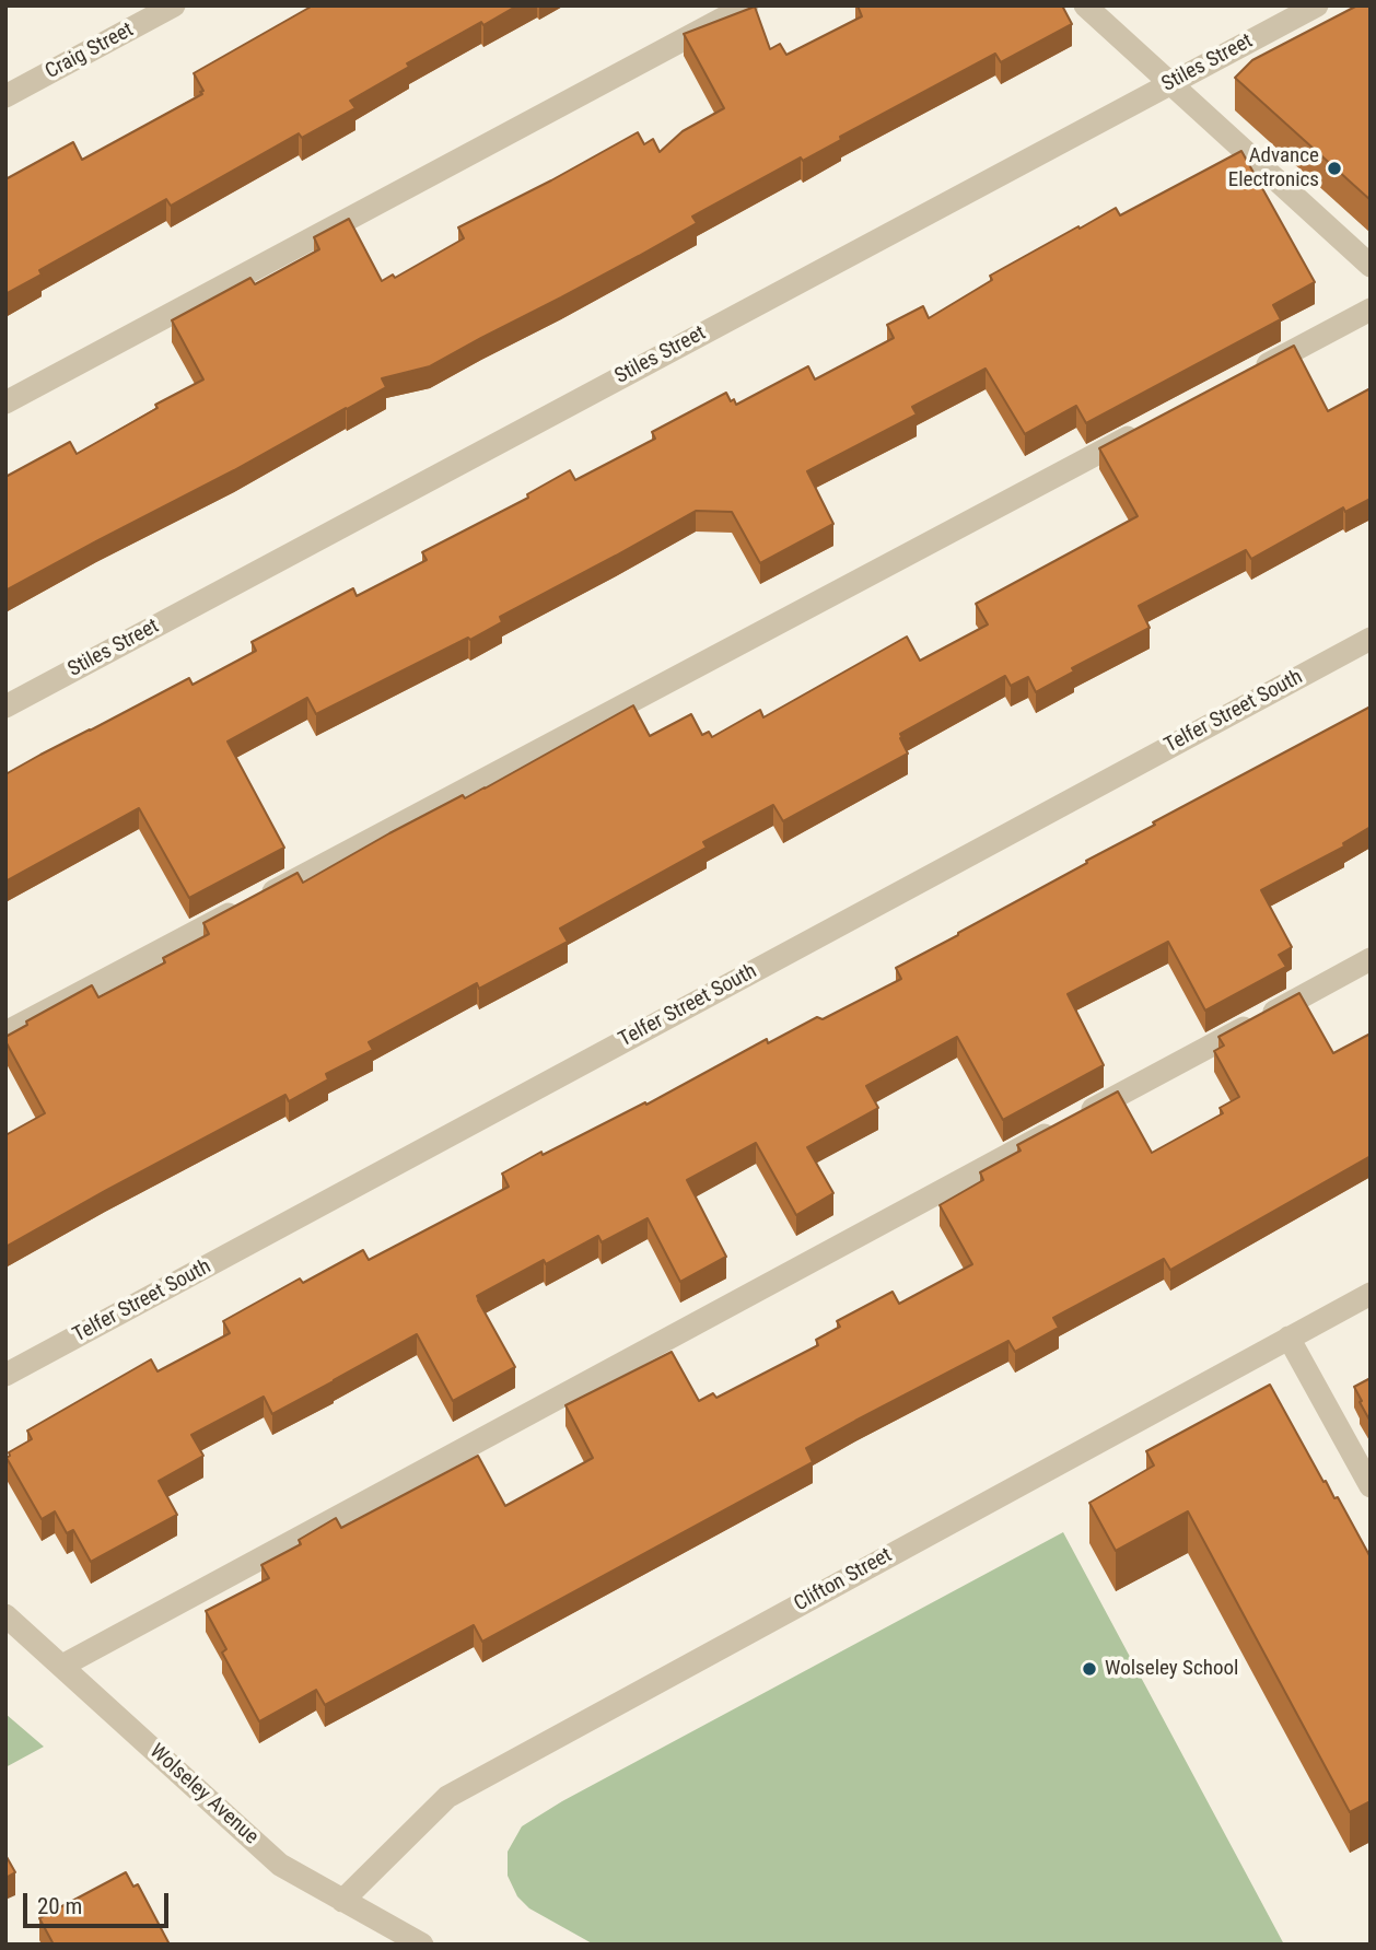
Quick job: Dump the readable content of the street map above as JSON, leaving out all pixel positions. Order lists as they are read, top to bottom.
{
  "streets": {
    "street": [
      "Craig Street",
      "Stiles Street",
      "Telfer Street South",
      "Clifton Street",
      "Wolseley Avenue"
    ]
  },
  "crossings": [
    ["Clifton Street", "Wolseley Avenue"]
  ],
  "places": ["Advance Electronics", "Wolseley School"],
  "scale_bar": "20 m"
}
